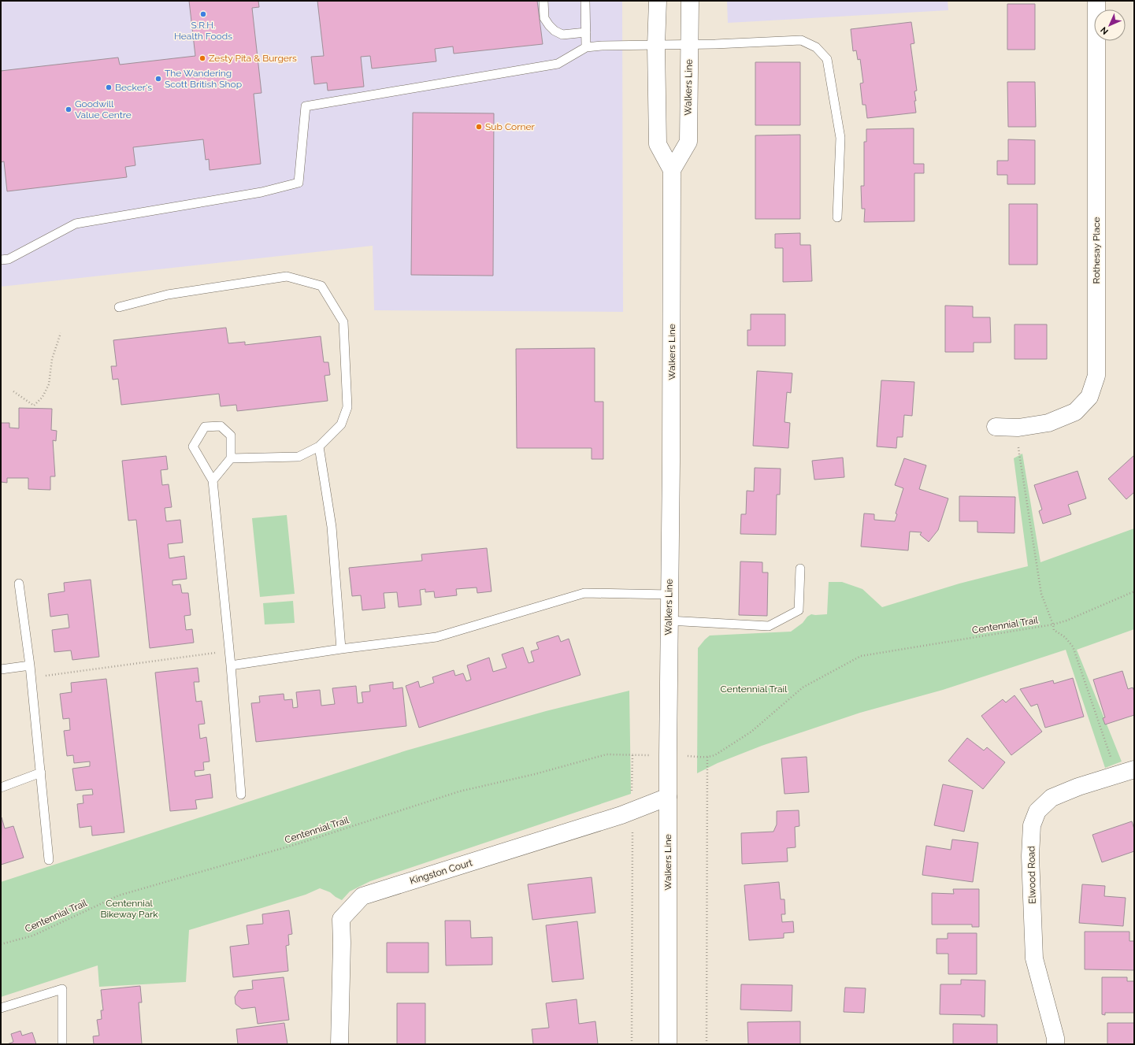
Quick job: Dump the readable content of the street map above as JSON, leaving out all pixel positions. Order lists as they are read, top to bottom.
{
  "streets": {
    "street": [
      "Walkers Line",
      "Rothesay Place",
      "Kingston Court",
      "Elwood Road"
    ],
    "path": ["Centennial Trail"]
  },
  "crossings": [
    ["Walkers Line", "Kingston Court"]
  ],
  "parks": ["Centennial Trail", "Centennial Bikeway Park"],
  "places": [
    "S.R.H. Health Foods",
    "Zesty Pita & Burgers",
    "The Wandering Scott British Shop",
    "Becker's",
    "Goodwill Value Centre",
    "Sub Corner"
  ],
  "north": "bottom left"
}
